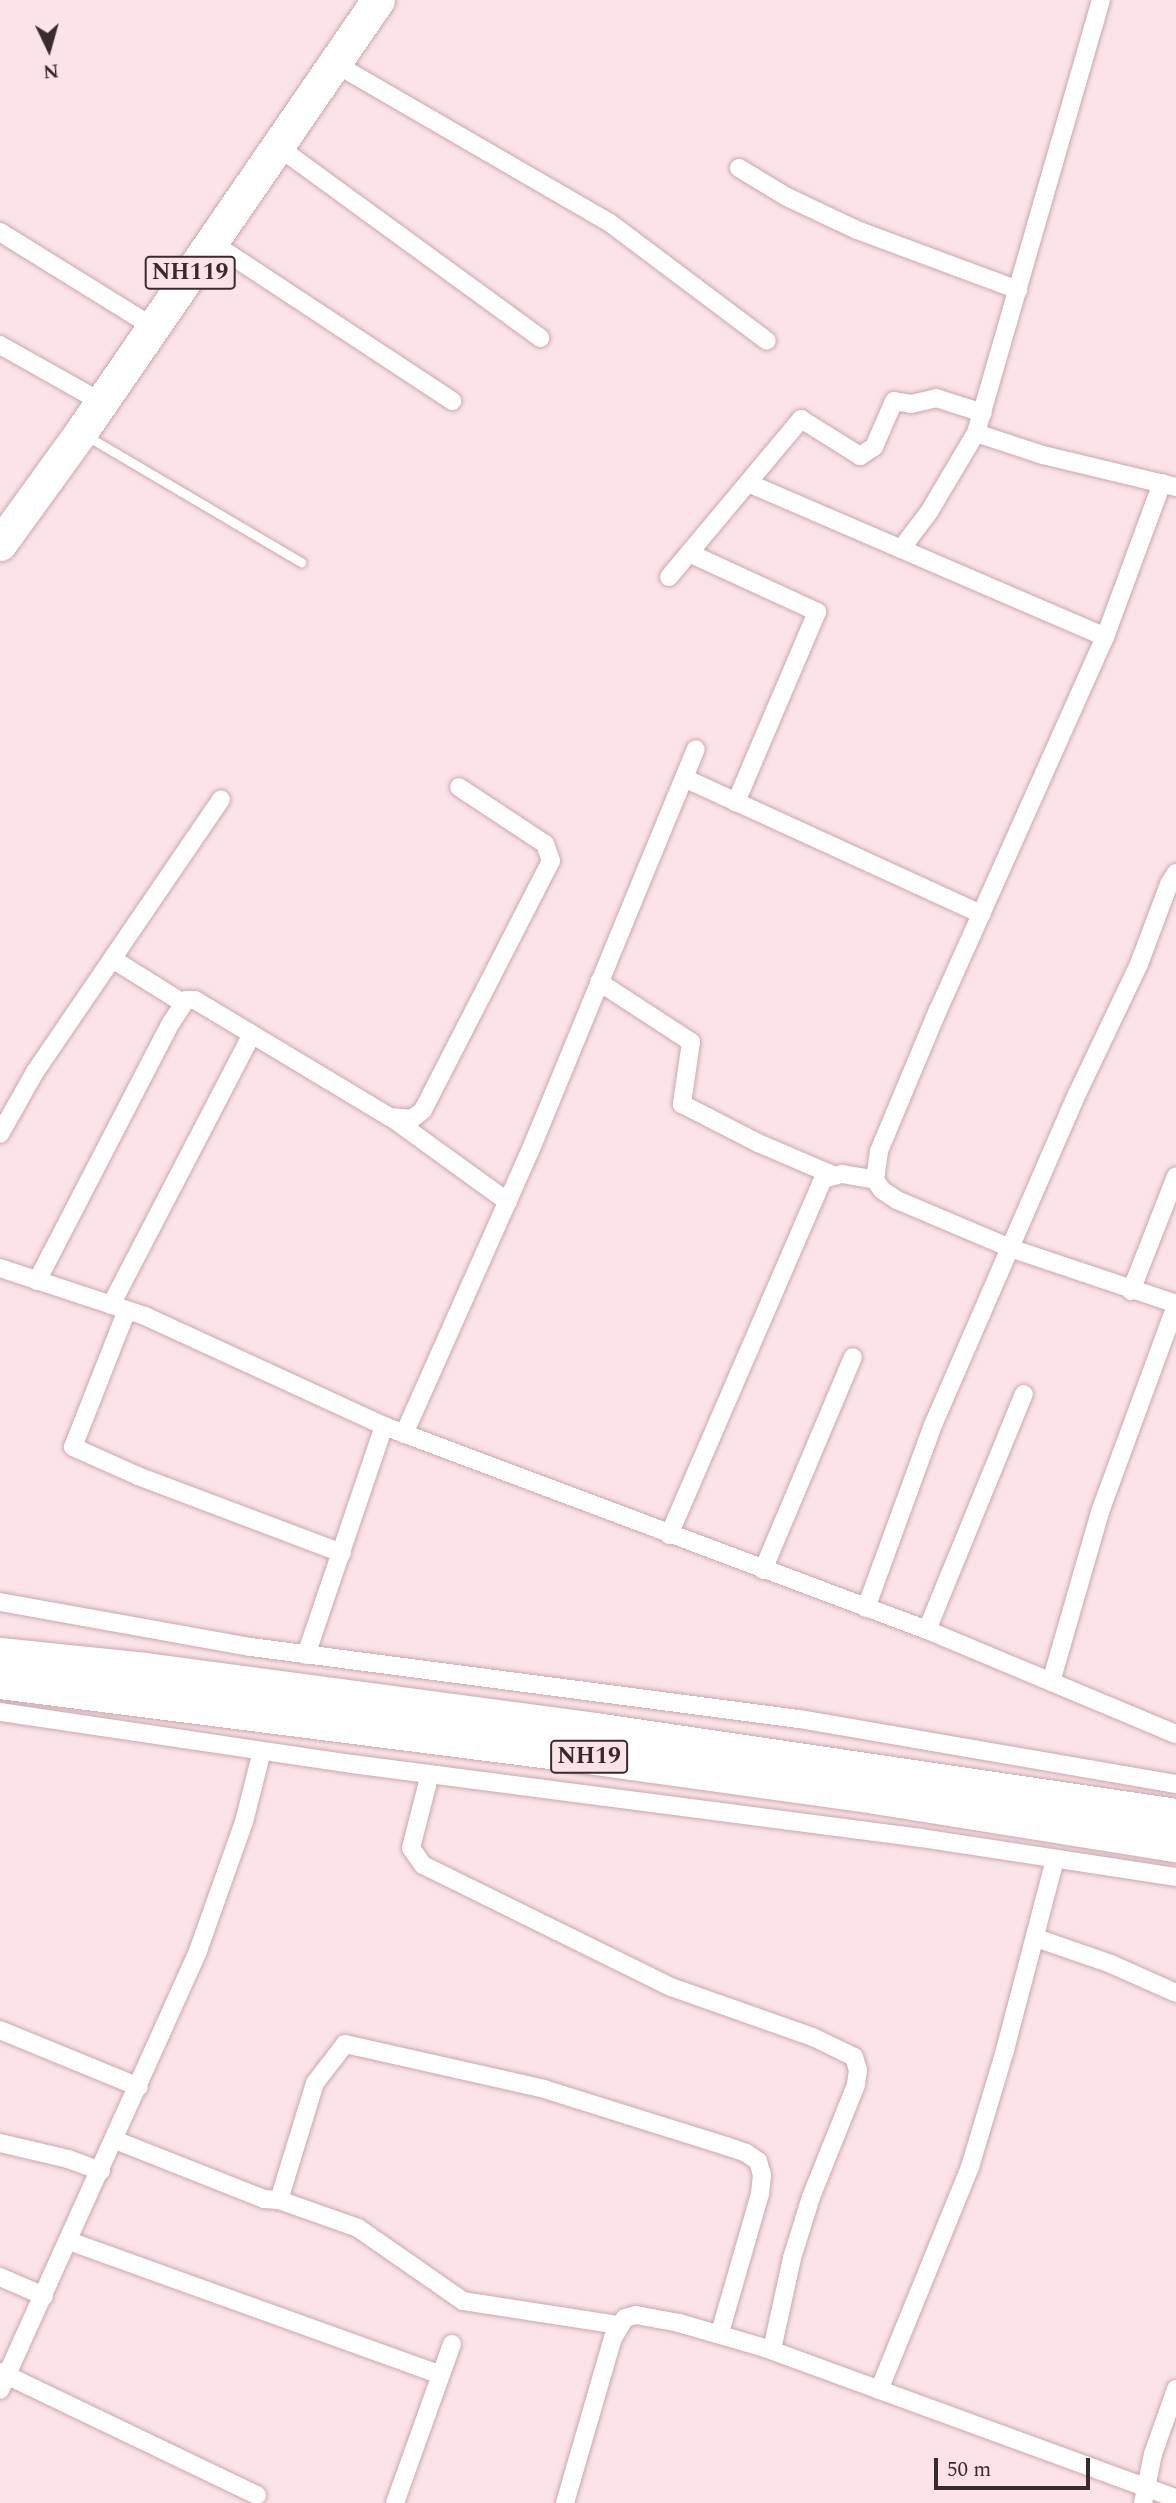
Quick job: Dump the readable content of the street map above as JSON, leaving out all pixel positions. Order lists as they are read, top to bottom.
{
  "streets": {
    "highway": ["NH119", "NH19"]
  },
  "scale_bar": "50 m",
  "north": "bottom"
}
